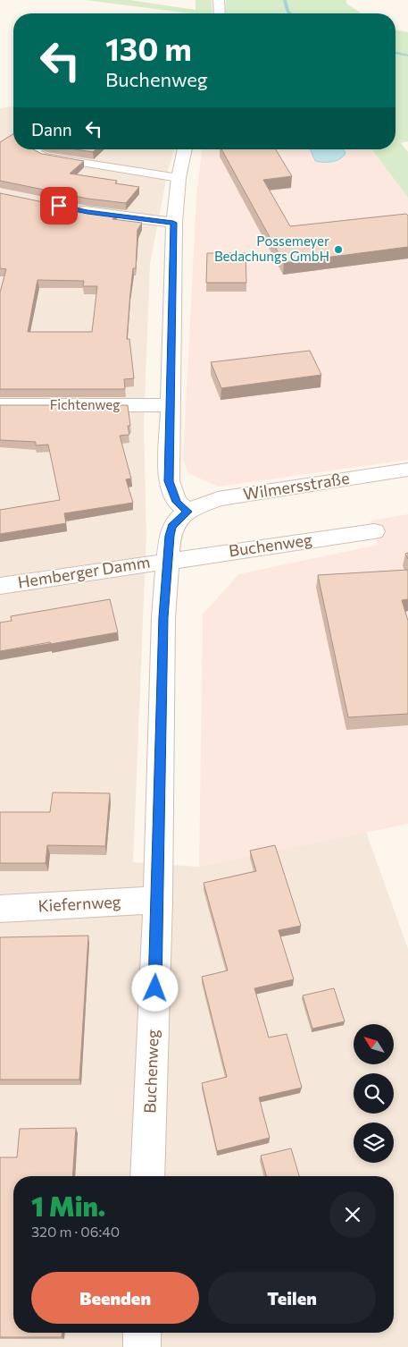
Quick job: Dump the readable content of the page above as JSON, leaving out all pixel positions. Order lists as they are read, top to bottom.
{
  "streets": {
    "street": [
      "Fichtenweg",
      "Wilmersstraße",
      "Buchenweg",
      "Hemberger Damm",
      "Kiefernweg"
    ]
  },
  "crossings": [
    ["Wilmersstraße", "Buchenweg"],
    ["Buchenweg", "Hemberger Damm"],
    ["Buchenweg", "Kiefernweg"]
  ],
  "places": ["Possemeyer Bedachungs GmbH"],
  "north": "top left",
  "page": {
    "turn": ["130 m", "Buchenweg"],
    "then": "Dann",
    "heading": ["1 Min.", "320 m · 06:40"],
    "buttons": ["Beenden", "Teilen"]
  }
}
